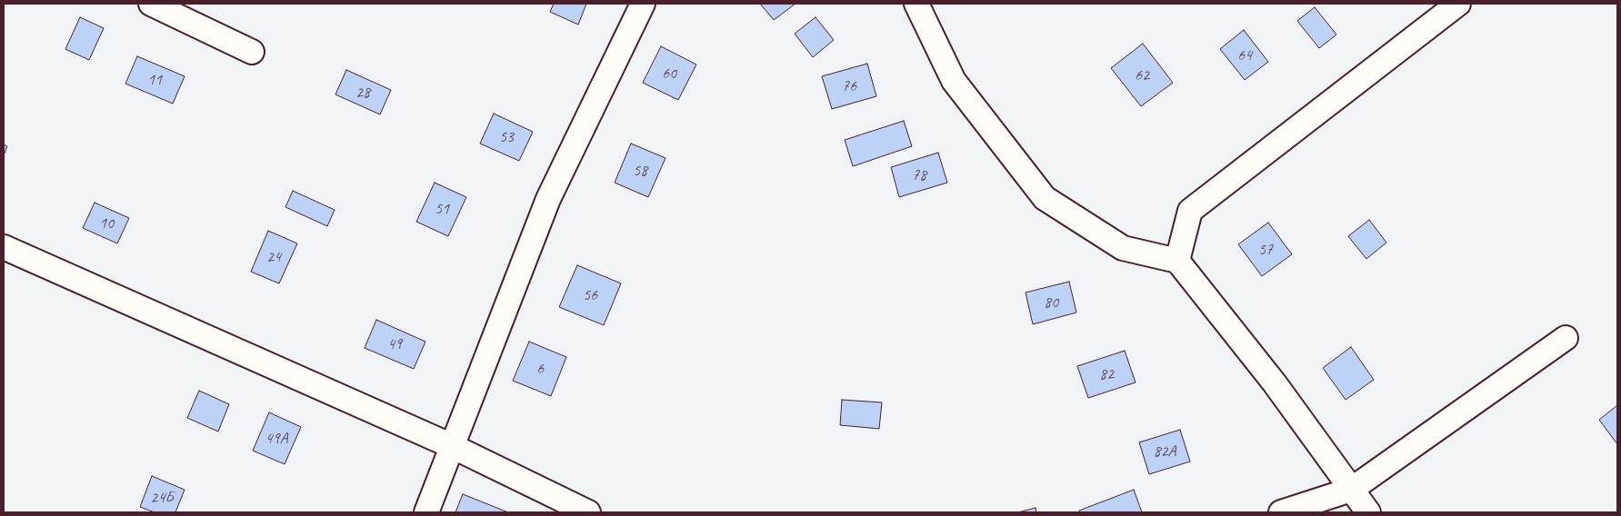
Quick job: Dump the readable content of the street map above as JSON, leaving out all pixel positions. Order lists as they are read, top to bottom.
{
  "house_numbers": [
    "64",
    "60",
    "62",
    "11",
    "76",
    "28",
    "53",
    "58",
    "78",
    "51",
    "10",
    "57",
    "24",
    "56",
    "80",
    "49",
    "6",
    "82",
    "49А",
    "82А",
    "24Б"
  ]
}
